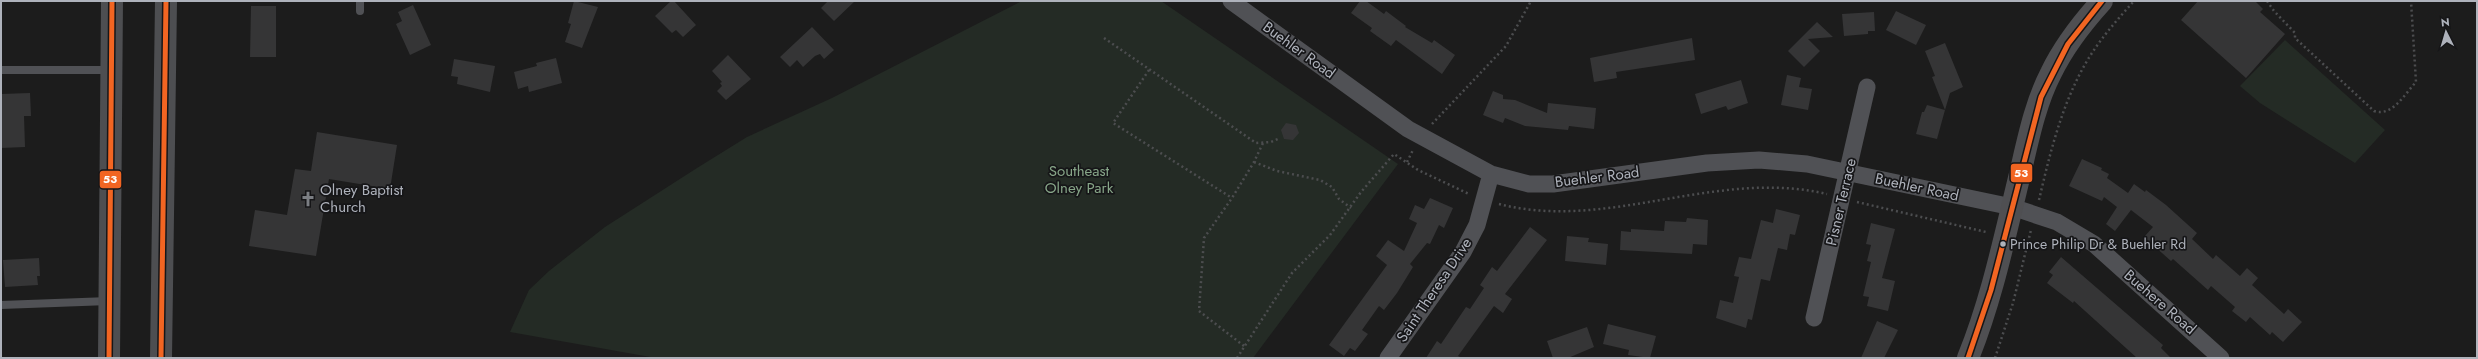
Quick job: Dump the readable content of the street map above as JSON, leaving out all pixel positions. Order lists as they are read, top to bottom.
{
  "streets": {
    "street": [
      "Buehler Road",
      "Pisner Terrace",
      "Saint Theresa Drive",
      "Buehere Road"
    ]
  },
  "crossings": [
    ["Buehler Road", "Pisner Terrace"],
    ["Buehler Road", "Saint Theresa Drive"],
    ["Buehler Road", "Buehere Road"]
  ],
  "parks": ["Southeast Olney Park"],
  "places": {
    "church": ["Olney Baptist Church"],
    "other": ["Prince Philip Dr & Buehler Rd"]
  },
  "lines": ["transit line 53"],
  "north": "top"
}
